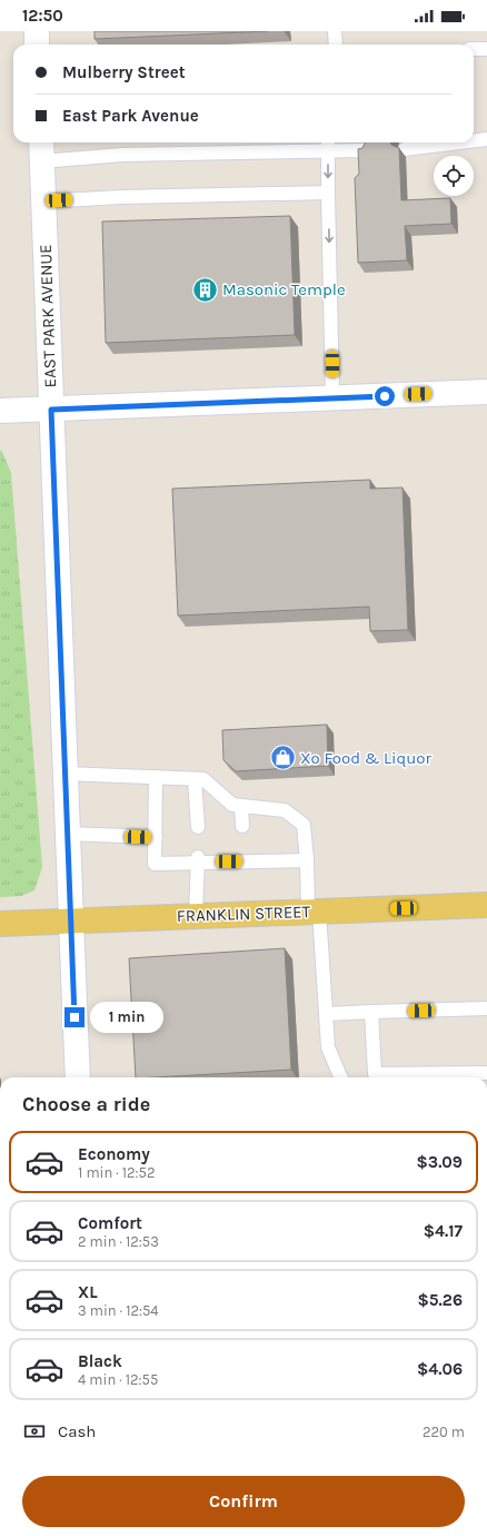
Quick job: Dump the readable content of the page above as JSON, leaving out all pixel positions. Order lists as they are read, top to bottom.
{
  "streets": {
    "main road": ["FRANKLIN STREET"],
    "street": ["EAST PARK AVENUE"]
  },
  "crossings": [
    ["EAST PARK AVENUE", "FRANKLIN STREET"]
  ],
  "places": {
    "building": ["Masonic Temple"],
    "shop": ["Xo Food & Liquor"]
  },
  "page": {
    "status": "12:50",
    "banner": ["Mulberry Street", "East Park Avenue"],
    "bubble": "1 min",
    "heading": "Choose a ride",
    "list": [
      {
        "name": "Economy",
        "note": "1 min · 12:52",
        "value": "$3.09"
      },
      {
        "name": "Comfort",
        "note": "2 min · 12:53",
        "value": "$4.17"
      },
      {
        "name": "XL",
        "note": "3 min · 12:54",
        "value": "$5.26"
      },
      {
        "name": "Black",
        "note": "4 min · 12:55",
        "value": "$4.06"
      }
    ],
    "pay": ["Cash", "220 m"],
    "buttons": "Confirm"
  }
}
